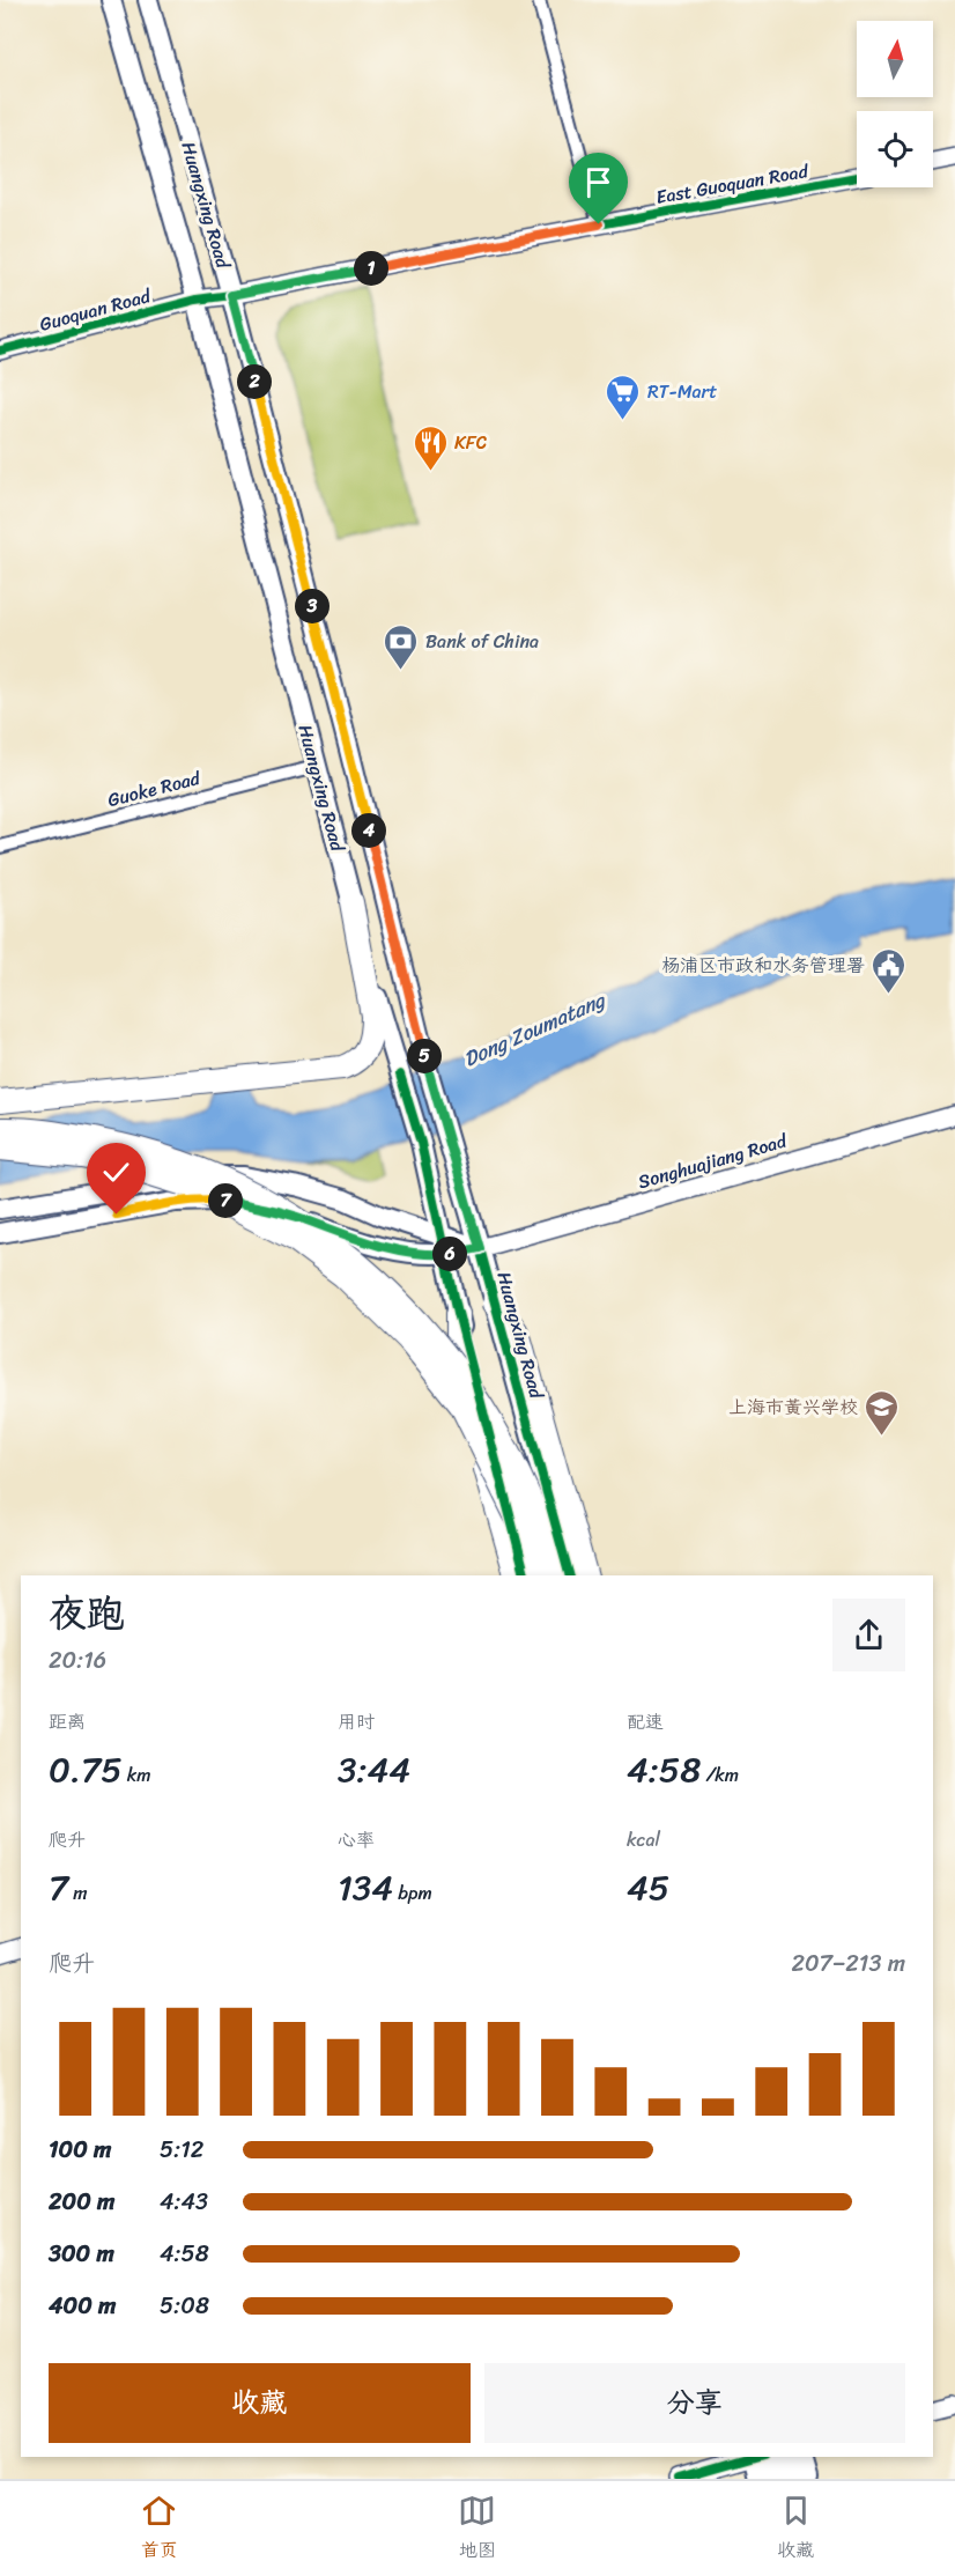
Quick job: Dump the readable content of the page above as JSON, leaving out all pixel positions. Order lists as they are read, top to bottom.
{
  "streets": {
    "main road": ["Huangxing Road"],
    "street": [
      "East Guoquan Road",
      "Guoquan Road",
      "Guoke Road",
      "Songhuajiang Road"
    ]
  },
  "crossings": [
    ["East Guoquan Road", "Huangxing Road"],
    ["East Guoquan Road", "Guoquan Road"],
    ["Huangxing Road", "Guoquan Road"],
    ["Huangxing Road", "Guoke Road"],
    ["Huangxing Road", "Songhuajiang Road"]
  ],
  "water": ["Dong Zoumatang"],
  "places": {
    "supermarket": ["RT-Mart"],
    "restaurant": ["KFC"],
    "bank": ["Bank of China"],
    "public building": ["杨浦区市政和水务管理署"],
    "school or university": ["上海市黄兴学校"]
  },
  "north": "top",
  "page": {
    "pins": [
      "1",
      "2",
      "3",
      "4",
      "5",
      "7",
      "6"
    ],
    "heading": ["夜跑", "20:16"],
    "stats": [
      ["距离", "0.75 km"],
      ["用时", "3:44"],
      ["配速", "4:58 /km"],
      ["爬升", "7 m"],
      ["心率", "134 bpm"],
      ["kcal", "45"]
    ],
    "chart": ["爬升", "207–213 m"],
    "list": [
      {
        "name": "100 m",
        "note": "5:12"
      },
      {
        "name": "200 m",
        "note": "4:43"
      },
      {
        "name": "300 m",
        "note": "4:58"
      },
      {
        "name": "400 m",
        "note": "5:08"
      }
    ],
    "buttons": ["收藏", "分享"],
    "tabs": ["首页", "地图", "收藏"]
  }
}
